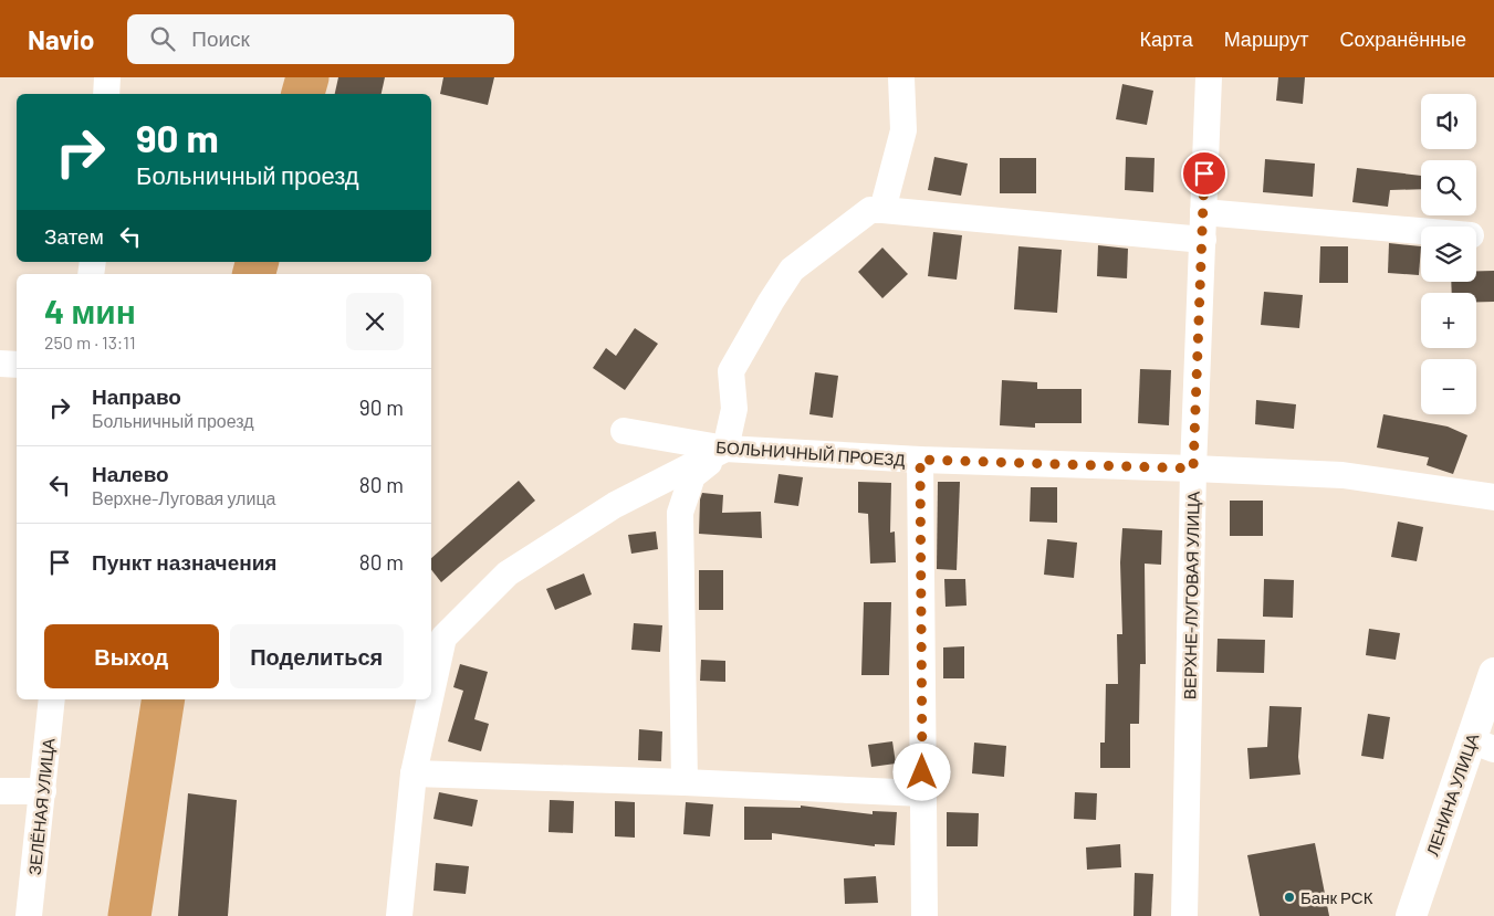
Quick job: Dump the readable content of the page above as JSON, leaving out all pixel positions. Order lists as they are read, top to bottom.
{
  "streets": {
    "main road": ["ЛЕНИНА УЛИЦА"],
    "street": ["БОЛЬНИЧНЫЙ ПРОЕЗД", "ВЕРХНЕ-ЛУГОВАЯ УЛИЦА", "ЗЕЛЁНАЯ УЛИЦА"]
  },
  "crossings": [
    ["БОЛЬНИЧНЫЙ ПРОЕЗД", "ВЕРХНЕ-ЛУГОВАЯ УЛИЦА"]
  ],
  "places": ["Банк РСК"],
  "page": {
    "header": "Navio",
    "search": "Поиск",
    "nav": ["Карта", "Маршрут", "Сохранённые"],
    "map_buttons": ["+", "−"],
    "turn": ["90 m", "Больничный проезд"],
    "then": "Затем",
    "heading": ["4 мин", "250 m · 13:11"],
    "list": [
      {
        "name": "Направо",
        "note": "Больничный проезд",
        "value": "90 m"
      },
      {
        "name": "Налево",
        "note": "Верхне-Луговая улица",
        "value": "80 m"
      },
      {
        "name": "Пункт назначения",
        "value": "80 m"
      }
    ],
    "buttons": ["Выход", "Поделиться"]
  }
}
